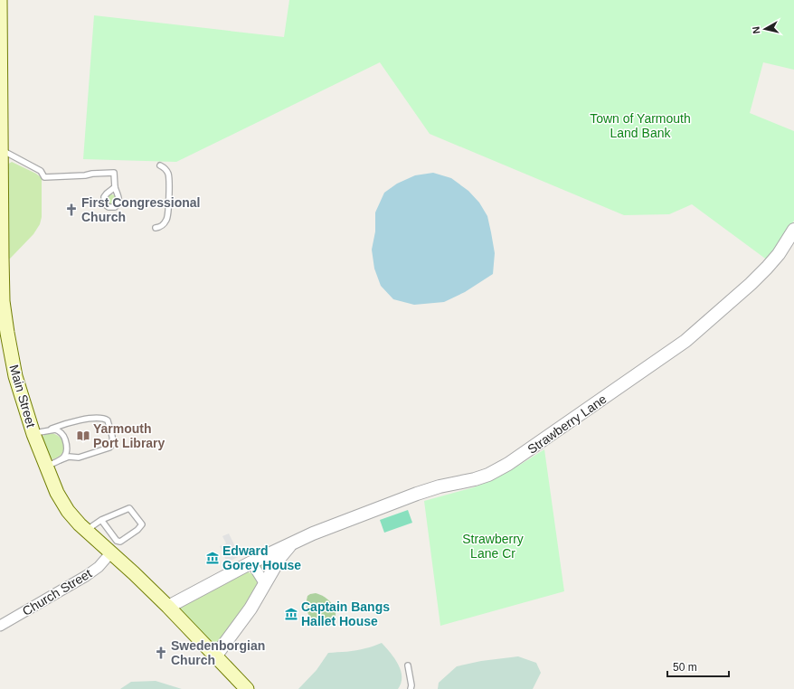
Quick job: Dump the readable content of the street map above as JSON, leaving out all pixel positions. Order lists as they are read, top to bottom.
{
  "streets": {
    "main road": ["Main Street"],
    "street": ["Strawberry Lane", "Church Street"]
  },
  "crossings": [
    ["Main Street", "Strawberry Lane"],
    ["Main Street", "Church Street"]
  ],
  "parks": ["Town of Yarmouth Land Bank", "Strawberry Lane Cr"],
  "places": {
    "church": ["First Congressional Church", "Swedenborgian Church"],
    "library": ["Yarmouth Port Library"],
    "museum": ["Edward Gorey House", "Captain Bangs Hallet House"]
  },
  "scale_bar": "50 m",
  "north": "left"
}
